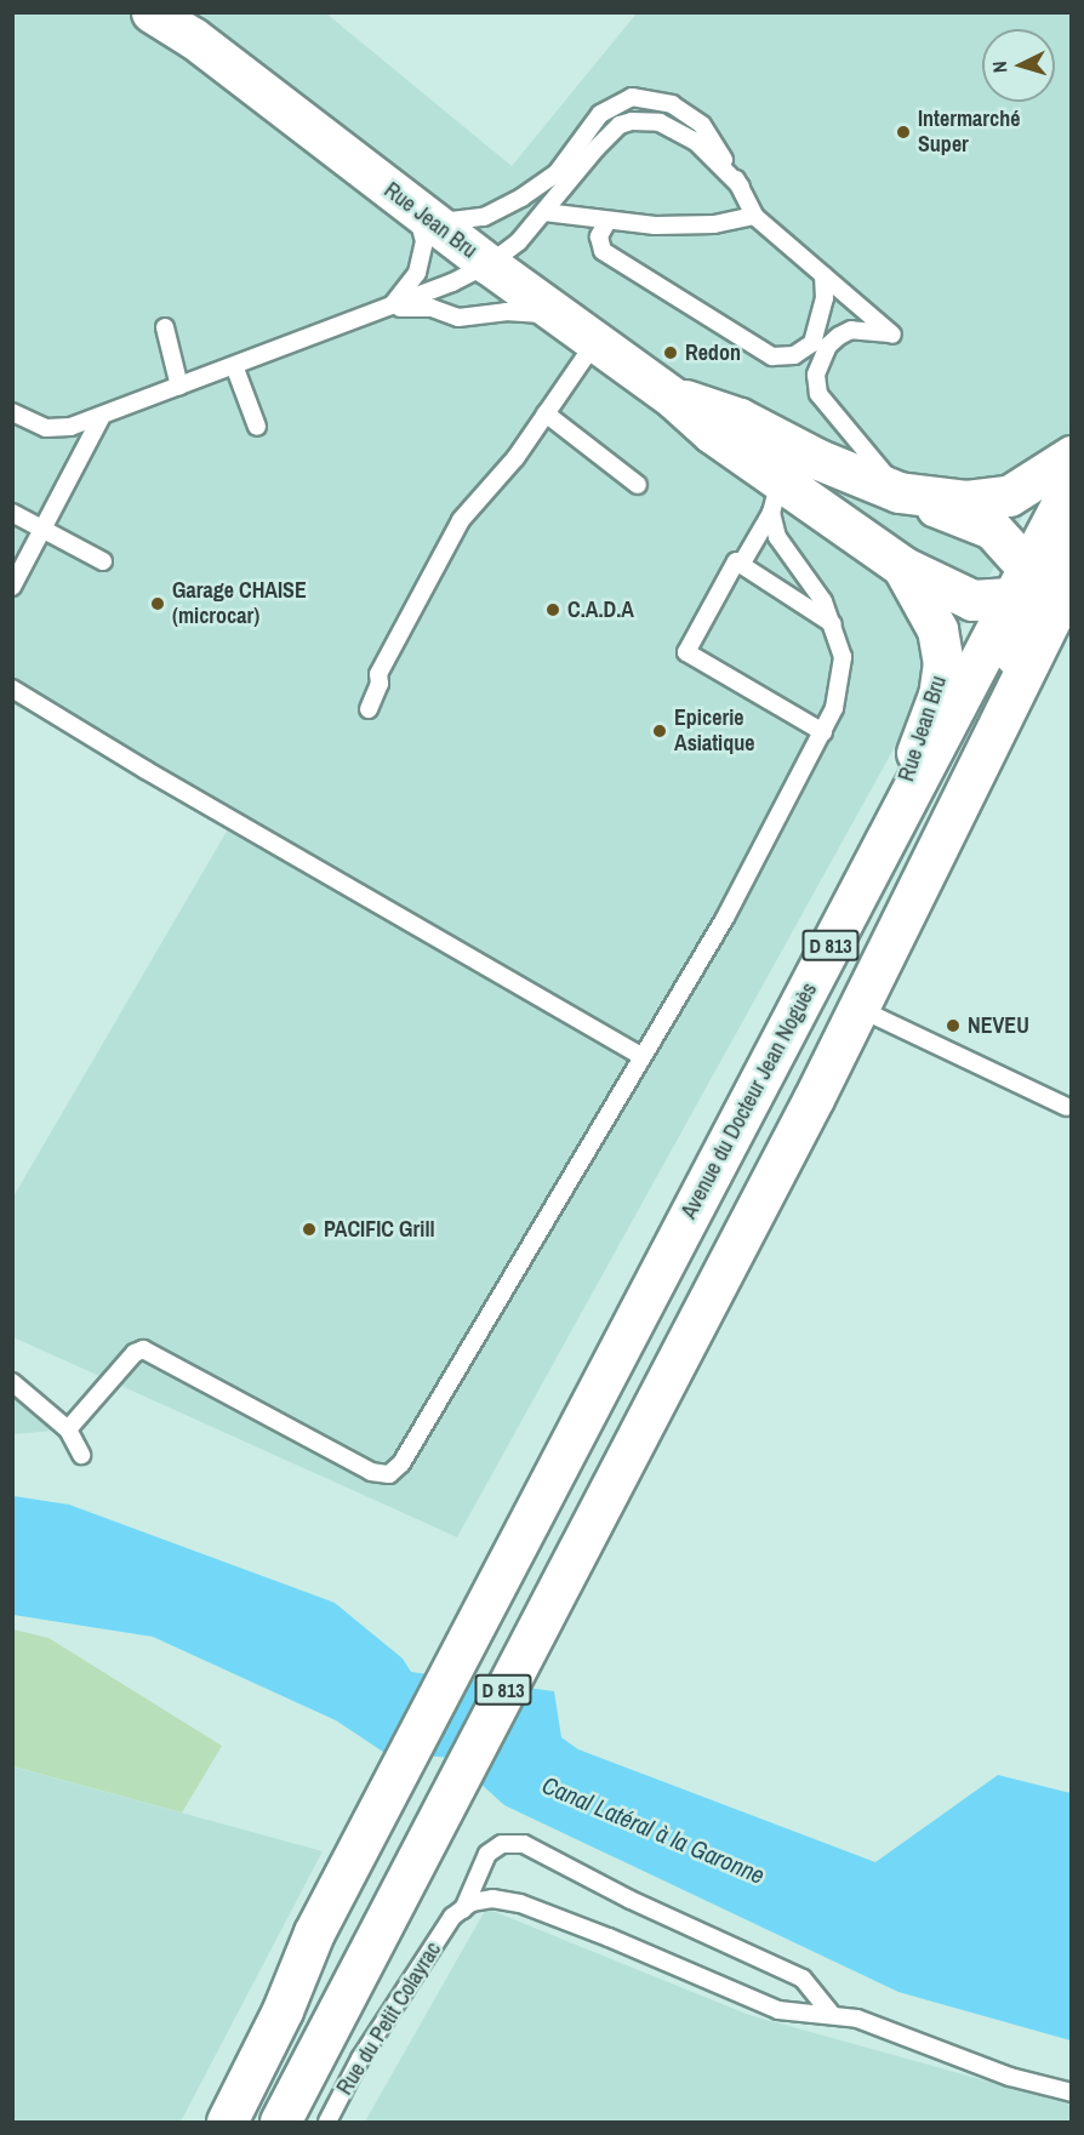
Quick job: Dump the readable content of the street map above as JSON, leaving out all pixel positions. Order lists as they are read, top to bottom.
{
  "streets": {
    "main road": ["Rue Jean Bru", "D 813", "Avenue du Docteur Jean Noguès"],
    "lane": ["Rue du Petit Colayrac"]
  },
  "crossings": [
    ["Rue Jean Bru", "Avenue du Docteur Jean Noguès"]
  ],
  "water": ["Canal Latéral à la Garonne"],
  "places": [
    "Intermarché Super",
    "Redon",
    "Garage CHAISE (microcar)",
    "C.A.D.A",
    "Epicerie Asiatique",
    "NEVEU",
    "PACIFIC Grill"
  ],
  "north": "left"
}
